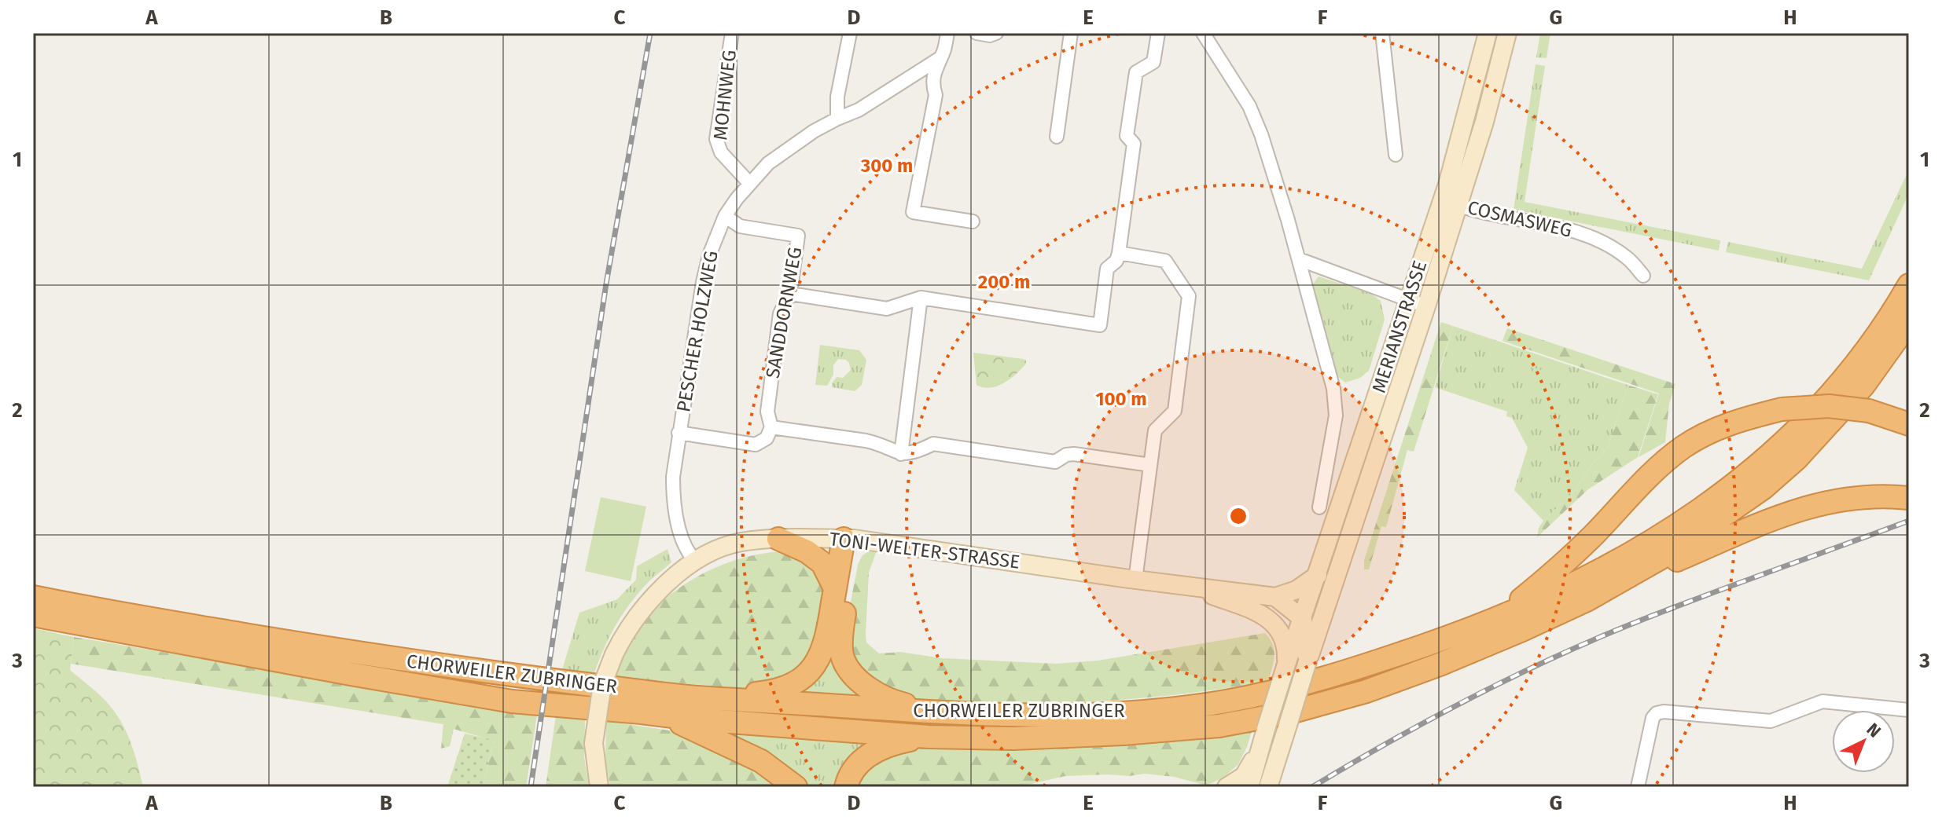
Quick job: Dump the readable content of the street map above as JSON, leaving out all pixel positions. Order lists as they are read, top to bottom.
{
  "streets": {
    "highway": ["CHORWEILER ZUBRINGER"],
    "street": [
      "MOHNWEG",
      "COSMASWEG",
      "SANDDORNWEG",
      "MERIANSTRASSE",
      "PESCHER HOLZWEG",
      "TONI-WELTER-STRASSE"
    ]
  },
  "crossings": [
    ["MOHNWEG", "PESCHER HOLZWEG"],
    ["COSMASWEG", "MERIANSTRASSE"],
    ["SANDDORNWEG", "PESCHER HOLZWEG"],
    ["MERIANSTRASSE", "TONI-WELTER-STRASSE"],
    ["PESCHER HOLZWEG", "TONI-WELTER-STRASSE"]
  ],
  "north": "top right",
  "grid": {
    "columns": [
      "A",
      "B",
      "C",
      "D",
      "E",
      "F",
      "G",
      "H"
    ],
    "rows": ["1", "2", "3"]
  },
  "rings": ["300 m", "200 m", "100 m"]
}
